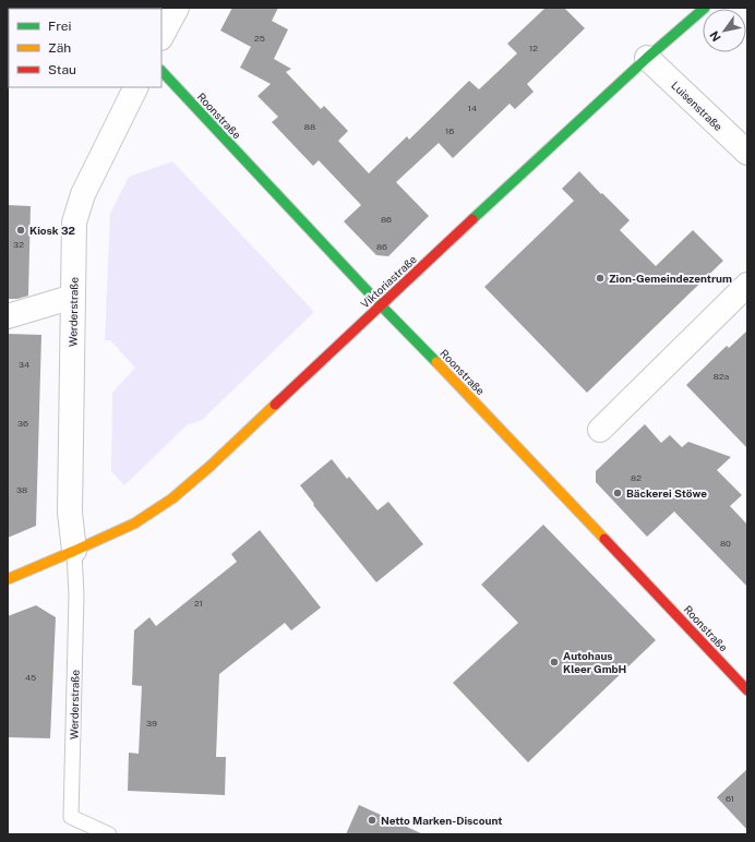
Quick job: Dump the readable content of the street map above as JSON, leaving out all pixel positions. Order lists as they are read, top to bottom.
{
  "streets": {
    "street": [
      "Luisenstraße",
      "Roonstraße",
      "Viktoriastraße",
      "Werderstraße"
    ]
  },
  "crossings": [
    ["Luisenstraße", "Viktoriastraße"],
    ["Roonstraße", "Viktoriastraße"],
    ["Viktoriastraße", "Werderstraße"]
  ],
  "places": [
    "Kiosk 32",
    "Zion-Gemeindezentrum",
    "Bäckerei Stöwe",
    "Autohaus Kleer GmbH",
    "Netto Marken-Discount"
  ],
  "house_numbers": [
    "25",
    "12",
    "14",
    "88",
    "16",
    "86",
    "32",
    "86",
    "34",
    "82a",
    "36",
    "82",
    "38",
    "80",
    "21",
    "45",
    "39",
    "61"
  ],
  "legend": ["Frei", "Zäh", "Stau"],
  "north": "bottom left"
}
